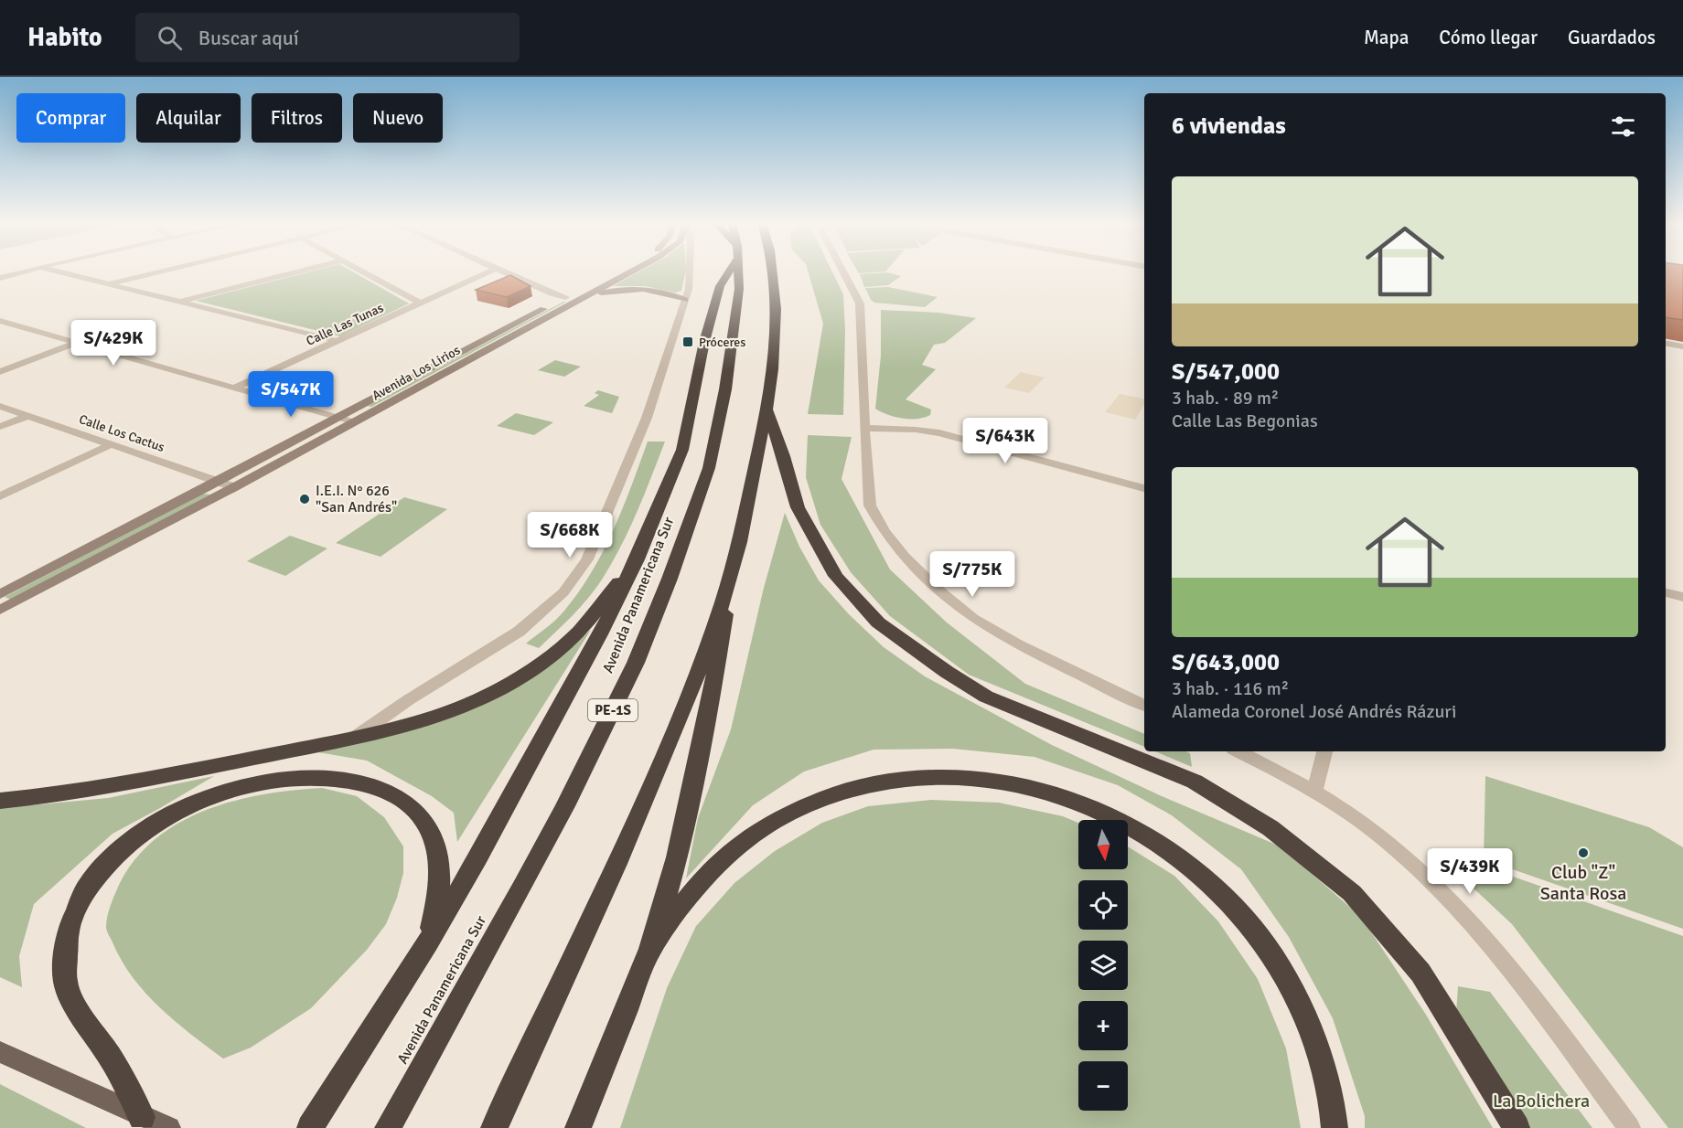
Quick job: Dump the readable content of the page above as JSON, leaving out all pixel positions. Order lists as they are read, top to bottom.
{
  "streets": {
    "highway": ["Avenida Panamericana Sur", "PE-1S"],
    "main road": ["Avenida Los Lirios"],
    "street": ["Calle Las Tunas", "Calle Los Cactus"]
  },
  "crossings": [
    ["Avenida Los Lirios", "Calle Los Cactus"]
  ],
  "parks": ["La Bolichera"],
  "places": {
    "transit": ["Próceres"],
    "other": ["I.E.I. N° 626 \"San Andrés\"", "Club \"Z\" Santa Rosa"]
  },
  "north": "bottom",
  "page": {
    "header": "Habito",
    "search": "Buscar aquí",
    "nav": ["Mapa", "Cómo llegar", "Guardados"],
    "chip": [
      "Comprar",
      "Alquilar",
      "Filtros",
      "Nuevo"
    ],
    "heading": "6 viviendas",
    "list": [
      {
        "name": "S/547,000",
        "note": "3 hab. · 89 m² · Calle Las Begonias"
      },
      {
        "name": "S/643,000",
        "note": "3 hab. · 116 m² · Alameda Coronel José Andrés Rázuri"
      }
    ],
    "price": [
      "S/429K",
      "S/547K",
      "S/643K",
      "S/668K",
      "S/775K",
      "S/439K"
    ],
    "map_buttons": ["+", "−"]
  }
}
